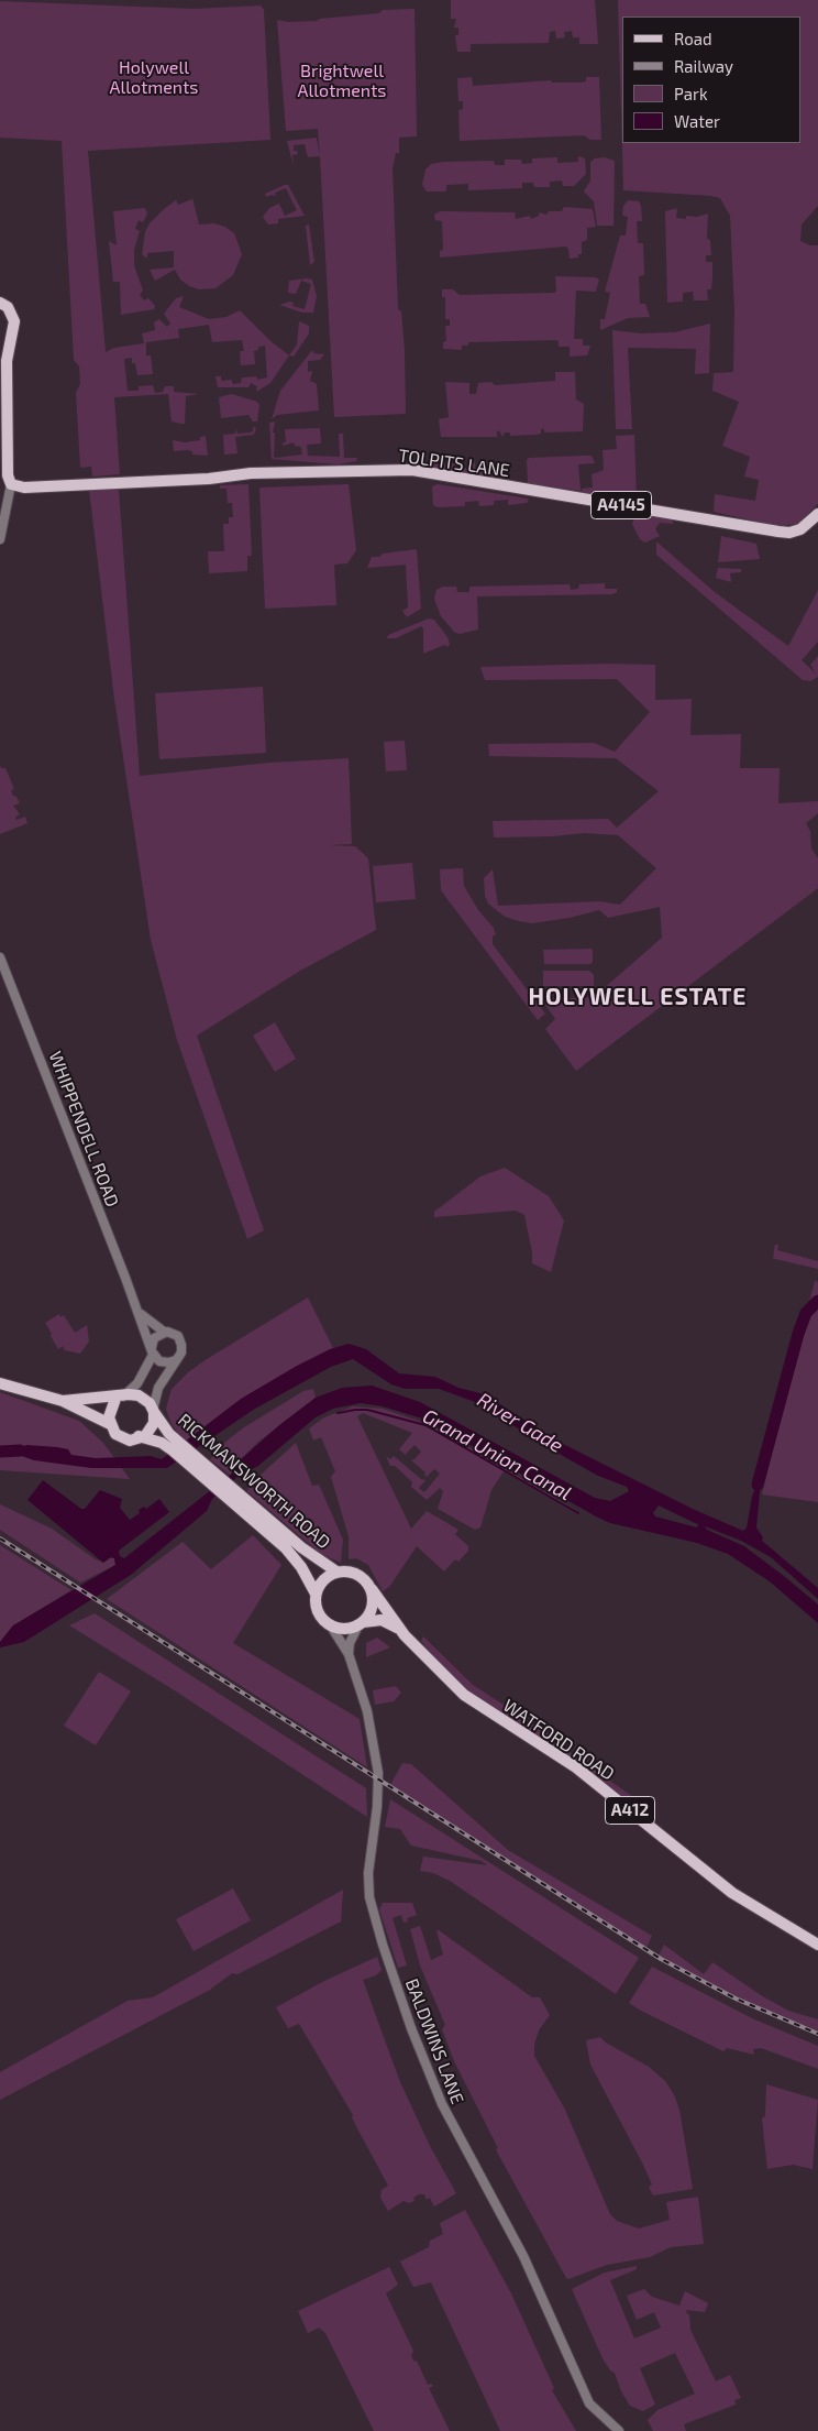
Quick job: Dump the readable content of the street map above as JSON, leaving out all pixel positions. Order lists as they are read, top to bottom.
{
  "streets": {
    "main road": [
      "TOLPITS LANE",
      "A4145",
      "RICKMANSWORTH ROAD",
      "WATFORD ROAD",
      "A412"
    ],
    "street": ["WHIPPENDELL ROAD", "BALDWINS LANE"]
  },
  "crossings": [
    ["RICKMANSWORTH ROAD", "WATFORD ROAD"],
    ["RICKMANSWORTH ROAD", "A412"],
    ["RICKMANSWORTH ROAD", "BALDWINS LANE"],
    ["WATFORD ROAD", "A412"],
    ["WATFORD ROAD", "BALDWINS LANE"],
    ["A412", "BALDWINS LANE"]
  ],
  "districts": ["HOLYWELL ESTATE"],
  "water": ["River Gade", "Grand Union Canal"],
  "parks": ["Holywell Allotments", "Brightwell Allotments"],
  "legend": [
    "Road",
    "Railway",
    "Park",
    "Water"
  ]
}
